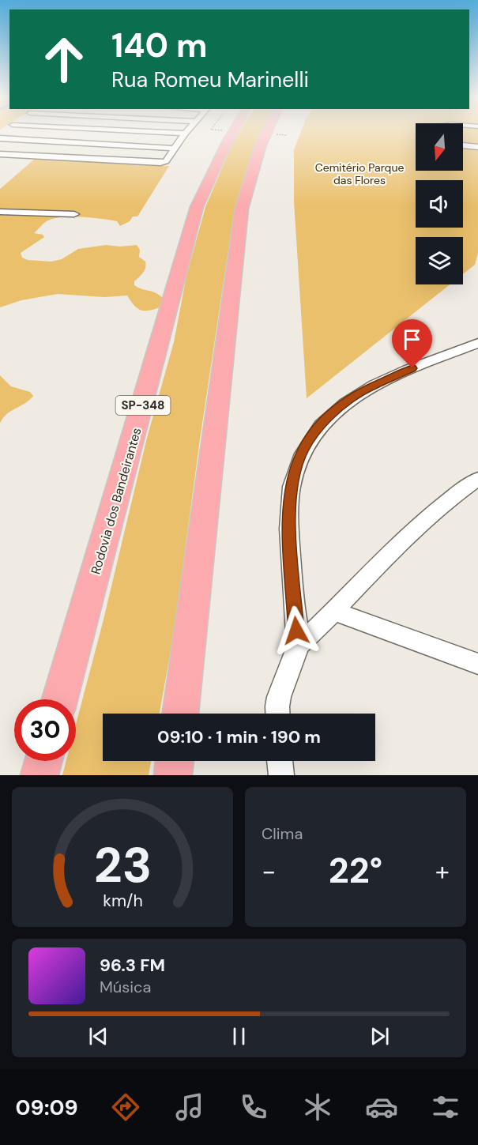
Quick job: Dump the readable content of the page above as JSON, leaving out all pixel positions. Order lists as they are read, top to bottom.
{
  "streets": {
    "highway": ["SP-348", "Rodovia dos Bandeirantes"]
  },
  "parks": ["Cemitério Parque das Flores"],
  "north": "bottom",
  "page": {
    "turn": ["140 m", "Rua Romeu Marinelli"],
    "limit": "30",
    "trip": "09:10 · 1 min · 190 m",
    "tile": "Clima",
    "heat": ["−", "22°", "+"],
    "song": ["96.3 FM", "Música"],
    "tabs": "09:09",
    "gauge": ["23", "km/h"]
  }
}
